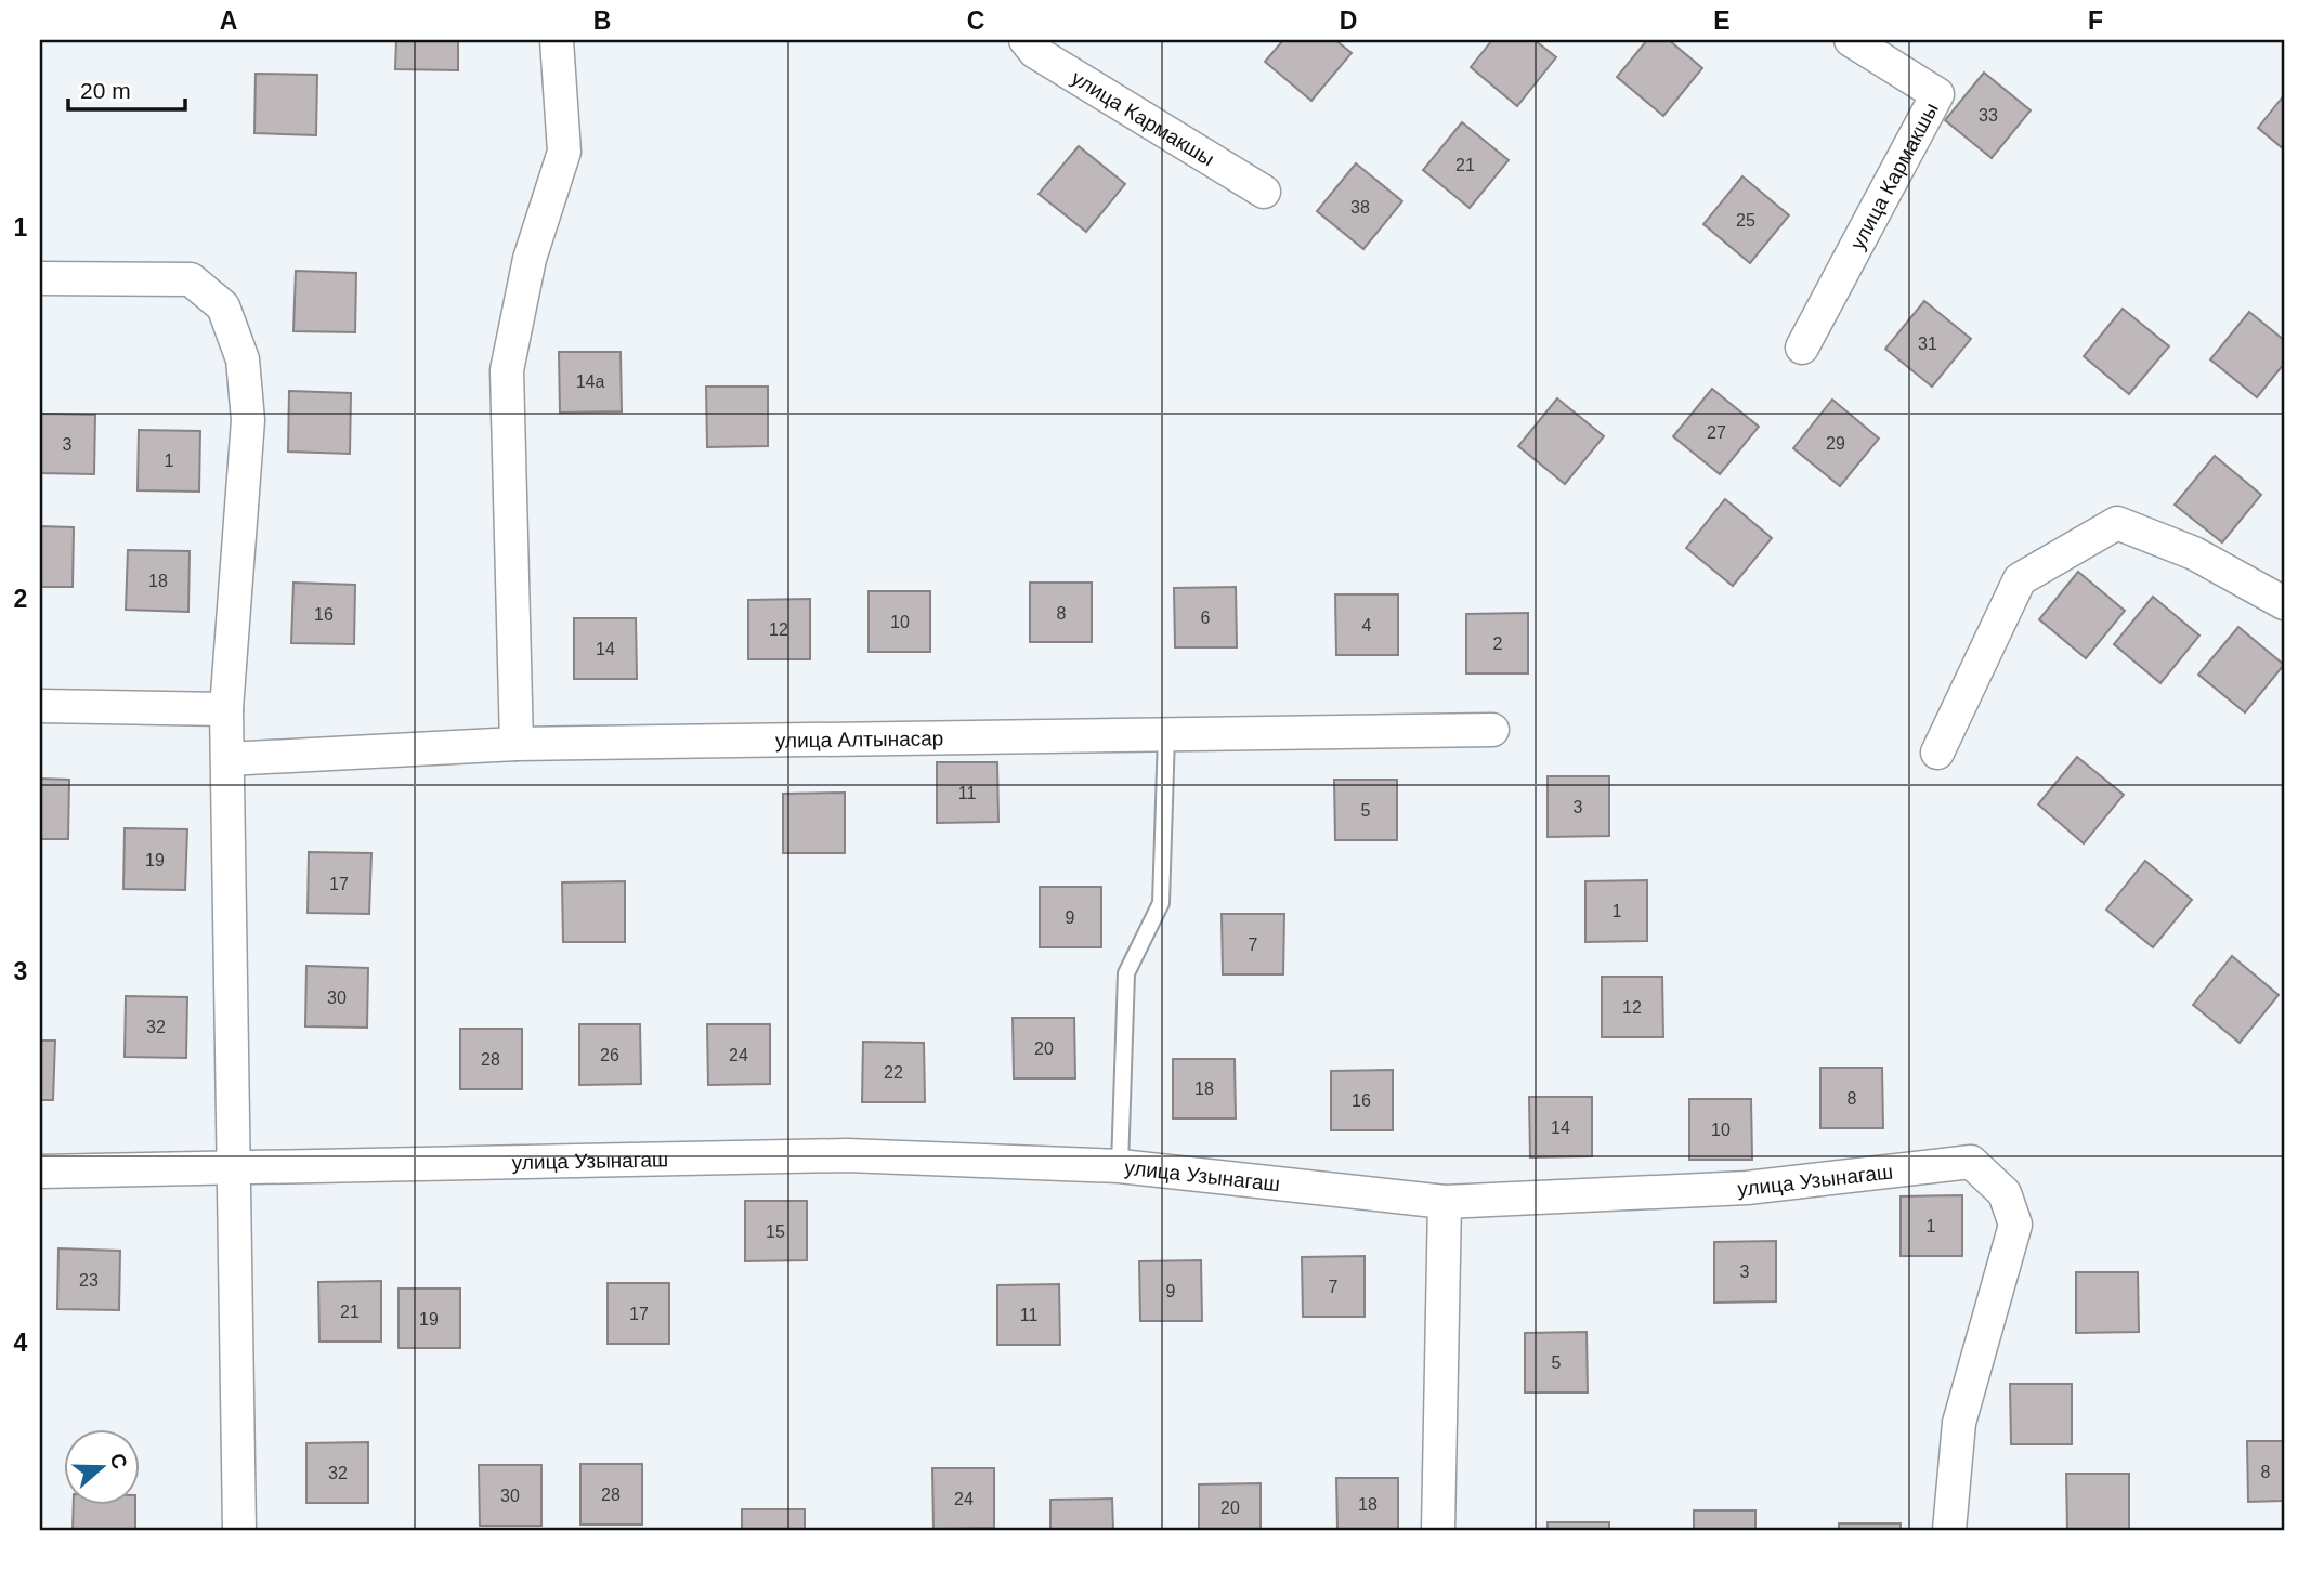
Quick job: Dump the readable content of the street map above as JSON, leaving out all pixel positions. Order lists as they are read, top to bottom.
{
  "streets": {
    "street": ["улица Кармакшы", "улица Алтынасар", "улица Узынагаш"]
  },
  "house_numbers": [
    "33",
    "21",
    "38",
    "25",
    "31",
    "14а",
    "27",
    "29",
    "3",
    "1",
    "18",
    "8",
    "16",
    "6",
    "10",
    "4",
    "12",
    "2",
    "14",
    "11",
    "3",
    "5",
    "19",
    "17",
    "1",
    "9",
    "7",
    "30",
    "12",
    "32",
    "20",
    "26",
    "24",
    "28",
    "22",
    "18",
    "8",
    "16",
    "14",
    "10",
    "1",
    "15",
    "3",
    "23",
    "7",
    "9",
    "21",
    "17",
    "11",
    "19",
    "5",
    "8",
    "32",
    "28",
    "30",
    "24",
    "18",
    "20"
  ],
  "scale_bar": "20 m",
  "north": "right",
  "grid": {
    "columns": [
      "A",
      "B",
      "C",
      "D",
      "E",
      "F"
    ],
    "rows": [
      "1",
      "2",
      "3",
      "4"
    ]
  }
}
